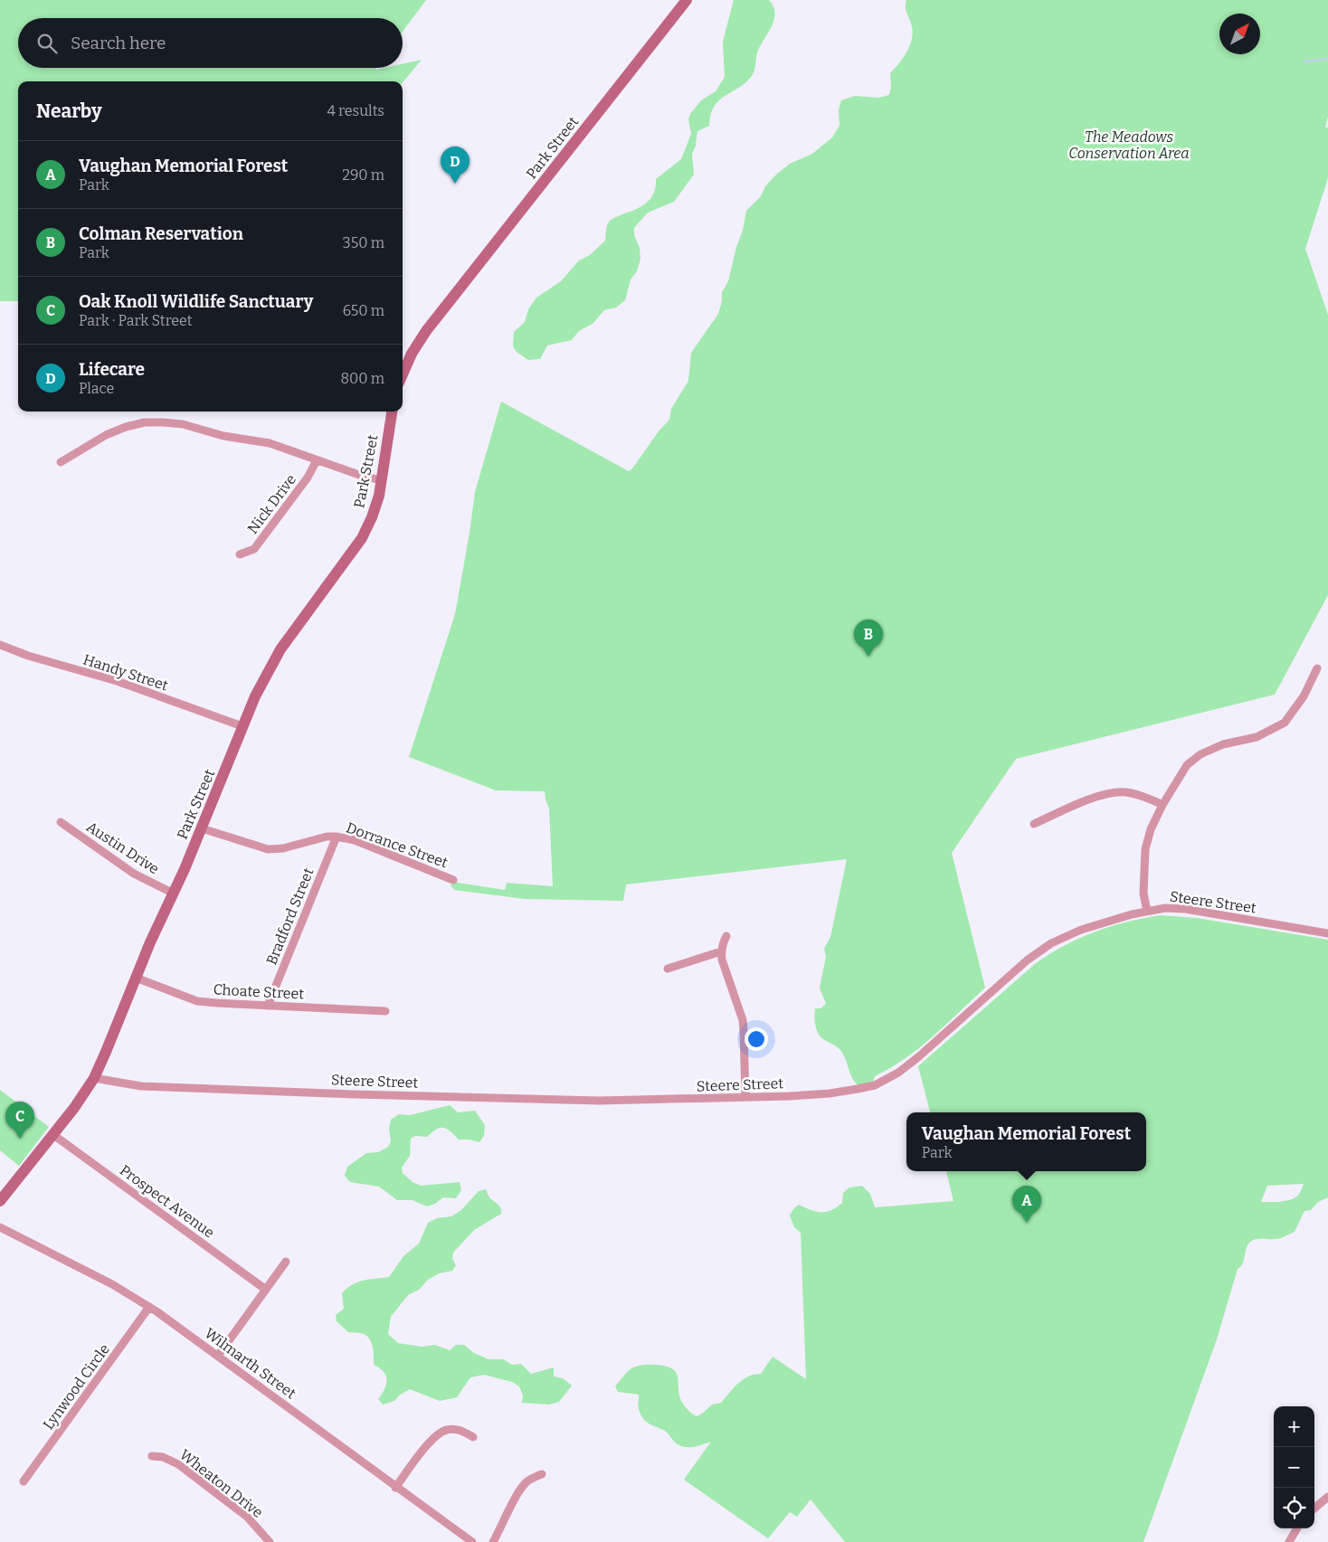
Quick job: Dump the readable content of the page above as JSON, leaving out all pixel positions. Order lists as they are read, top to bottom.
{
  "streets": {
    "main road": ["Park Street"],
    "street": [
      "Nick Drive",
      "Handy Street",
      "Dorrance Street",
      "Austin Drive",
      "Steere Street",
      "Bradford Street",
      "Choate Street",
      "Prospect Avenue",
      "Wilmarth Street",
      "Lynwood Circle",
      "Wheaton Drive"
    ]
  },
  "crossings": [
    ["Park Street", "Handy Street"],
    ["Park Street", "Dorrance Street"],
    ["Park Street", "Austin Drive"],
    ["Park Street", "Steere Street"],
    ["Park Street", "Choate Street"],
    ["Park Street", "Prospect Avenue"],
    ["Dorrance Street", "Bradford Street"],
    ["Bradford Street", "Choate Street"],
    ["Wilmarth Street", "Lynwood Circle"]
  ],
  "parks": ["The Meadows Conservation Area"],
  "north": "top right",
  "page": {
    "search": "Search here",
    "heading": ["Nearby", "4 results"],
    "list": [
      {
        "mark": "A",
        "name": "Vaughan Memorial Forest",
        "note": "Park",
        "value": "290 m"
      },
      {
        "mark": "B",
        "name": "Colman Reservation",
        "note": "Park",
        "value": "350 m"
      },
      {
        "mark": "C",
        "name": "Oak Knoll Wildlife Sanctuary",
        "note": "Park · Park Street",
        "value": "650 m"
      },
      {
        "mark": "D",
        "name": "Lifecare",
        "note": "Place",
        "value": "800 m"
      }
    ],
    "pins": [
      "D",
      "B",
      "C",
      "A"
    ],
    "popup": ["Vaughan Memorial Forest", "Park"],
    "map_buttons": ["+", "−"]
  }
}
